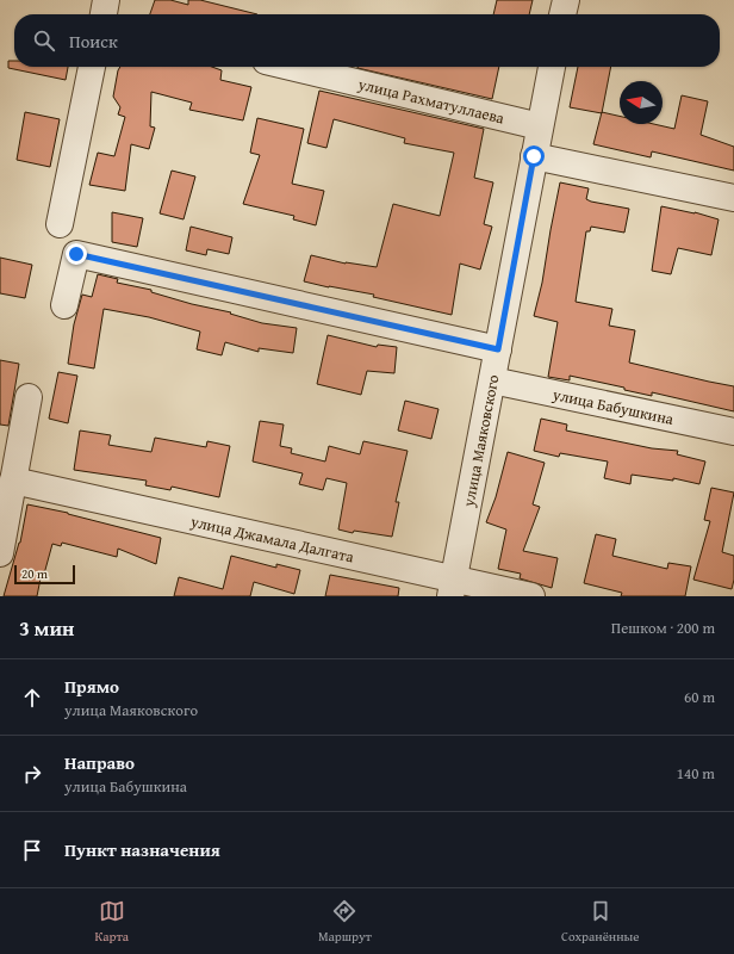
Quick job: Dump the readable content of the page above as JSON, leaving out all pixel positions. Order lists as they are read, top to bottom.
{
  "streets": {
    "street": [
      "улица Рахматуллаева",
      "улица Бабушкина",
      "улица Маяковского",
      "улица Джамала Далгата"
    ]
  },
  "crossings": [
    ["улица Рахматуллаева", "улица Маяковского"],
    ["улица Бабушкина", "улица Маяковского"],
    ["улица Маяковского", "улица Джамала Далгата"]
  ],
  "scale_bar": "20 m",
  "north": "left",
  "page": {
    "search": "Поиск",
    "scale": "20 m",
    "heading": ["3 мин", "Пешком · 200 m"],
    "list": [
      ["Прямо", "улица Маяковского", "60 m"],
      ["Направо", "улица Бабушкина", "140 m"],
      "Пункт назначения"
    ],
    "nav": ["Карта", "Маршрут", "Сохранённые"]
  }
}
